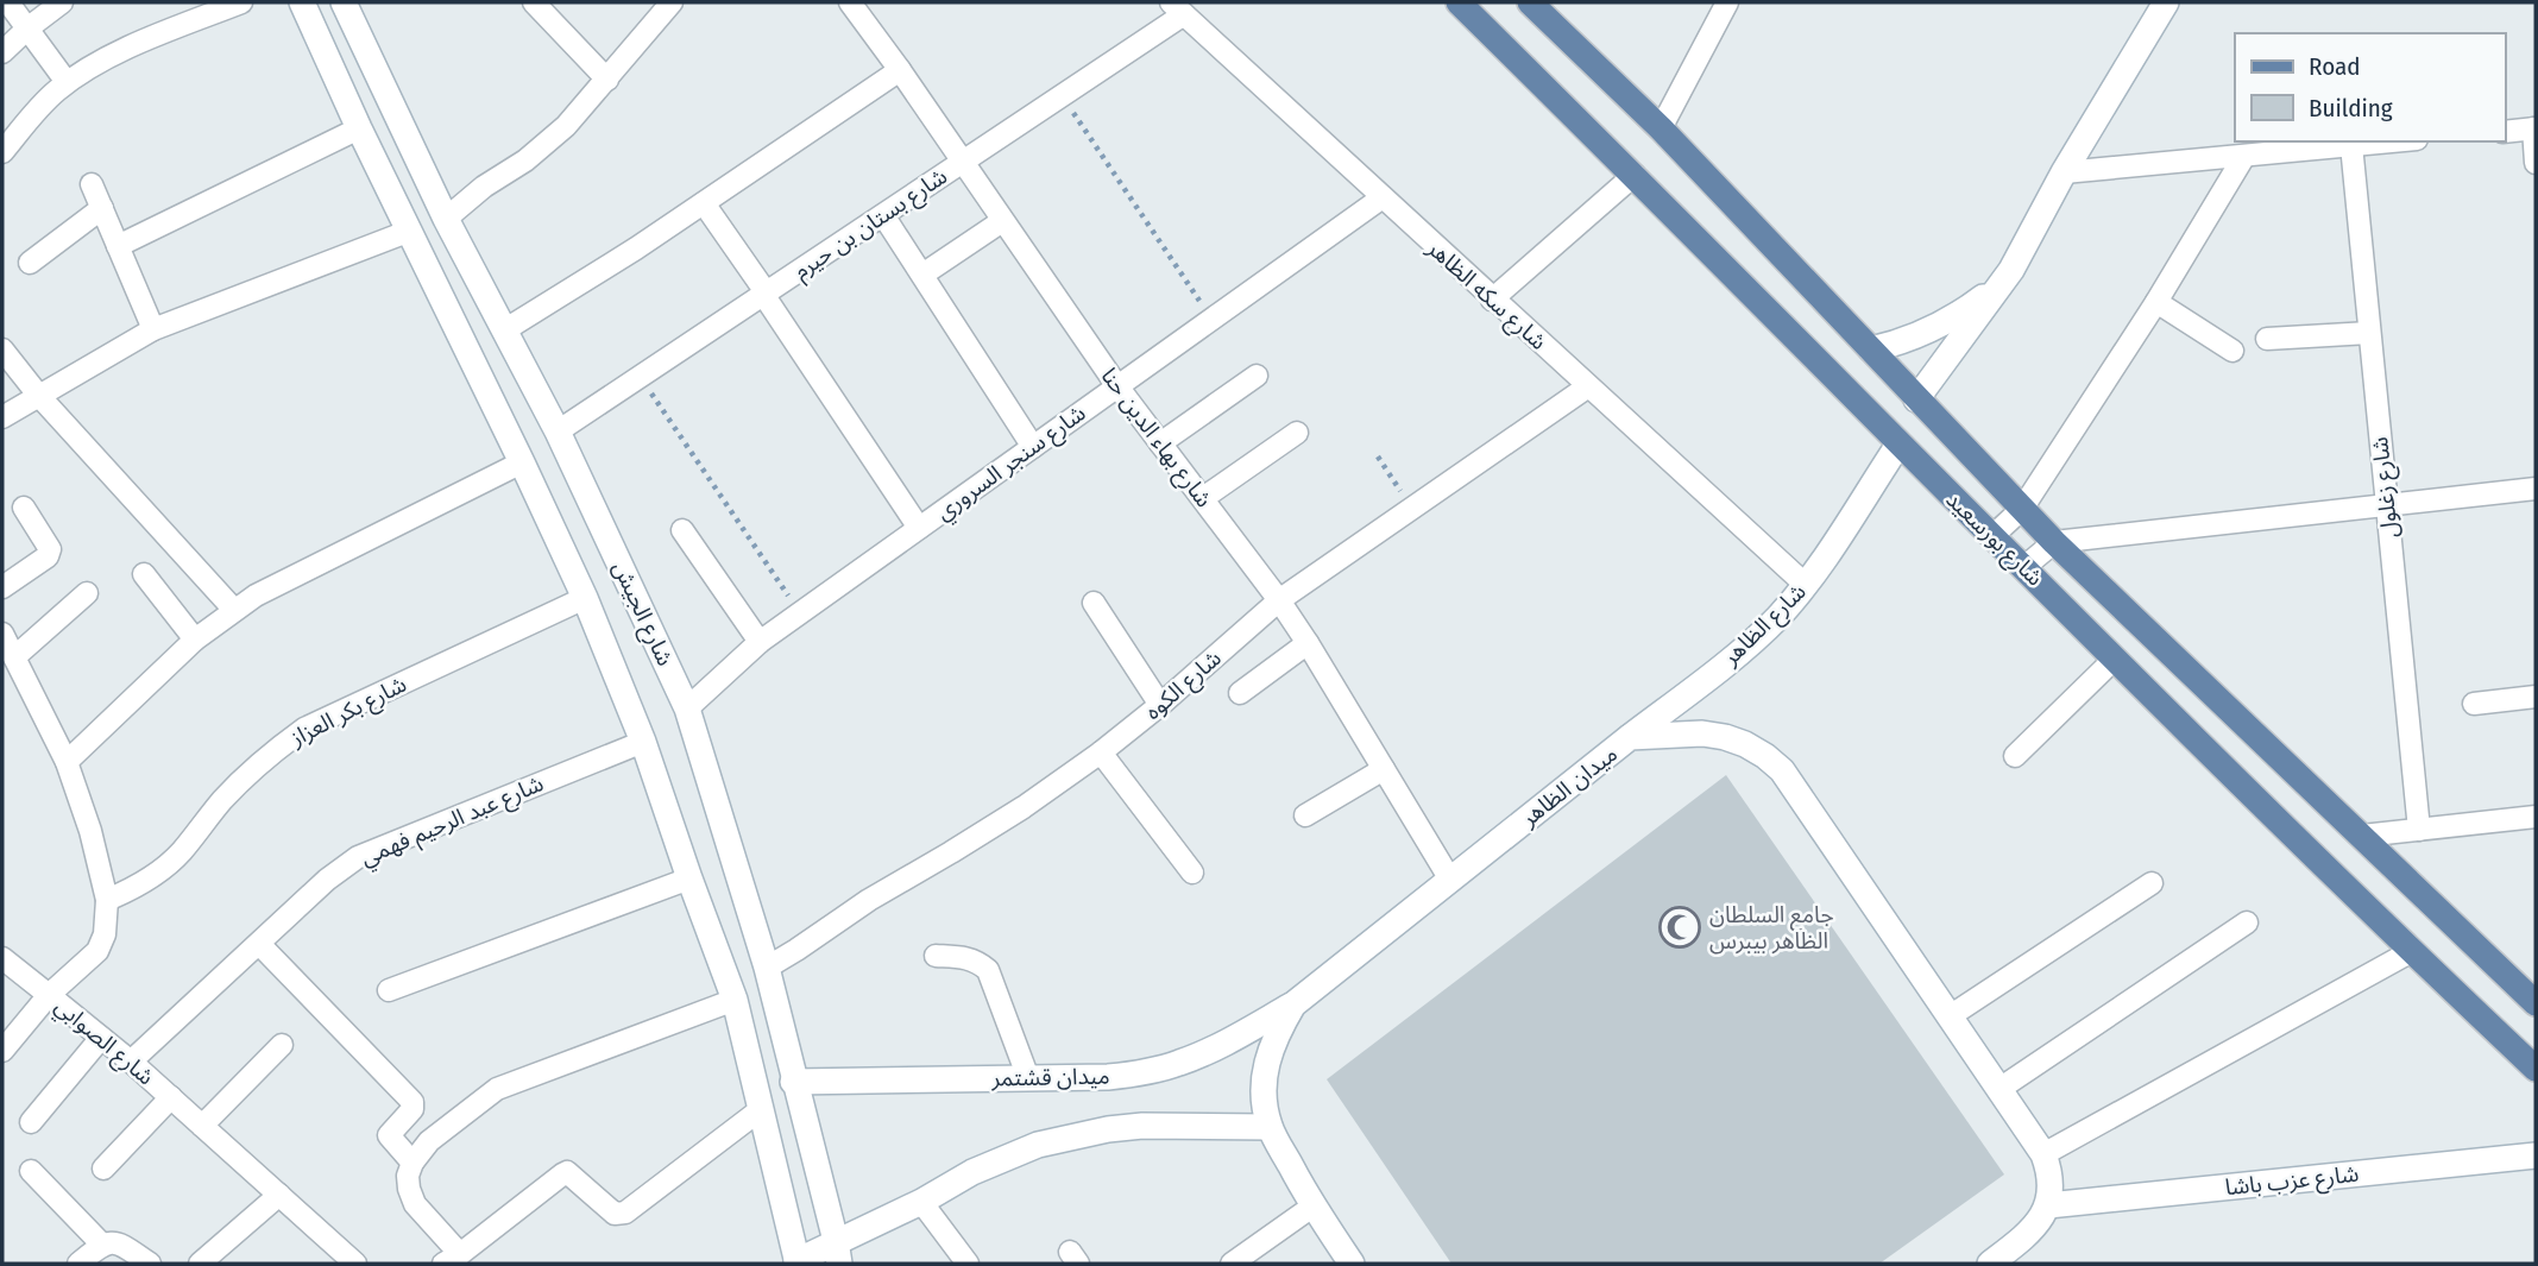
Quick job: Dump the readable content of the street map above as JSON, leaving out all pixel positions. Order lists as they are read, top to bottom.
{
  "streets": {
    "main road": [
      "شارع بورسعيد",
      "شارع الجيش",
      "شارع الظاهر",
      "ميدان الظاهر",
      "ميدان قشتمر",
      "شارع عزب باشا"
    ],
    "street": [
      "شارع بستان بن حيرم",
      "شارع سكه الظاهر",
      "شارع بهاء الدين حنا",
      "شارع سنجر السروري",
      "شارع زغلول",
      "شارع الكوه",
      "شارع بكر العزاز",
      "شارع عبد الرحيم فهمي",
      "شارع الصوابي"
    ]
  },
  "crossings": [
    ["شارع بستان بن حيرم", "شارع سكه الظاهر"],
    ["شارع بستان بن حيرم", "شارع بهاء الدين حنا"],
    ["شارع بستان بن حيرم", "شارع الجيش"],
    ["شارع سكه الظاهر", "شارع سنجر السروري"],
    ["شارع سكه الظاهر", "شارع الظاهر"],
    ["شارع سكه الظاهر", "شارع الكوه"],
    ["شارع بهاء الدين حنا", "شارع سنجر السروري"],
    ["شارع بهاء الدين حنا", "شارع الكوه"],
    ["شارع بهاء الدين حنا", "ميدان الظاهر"],
    ["شارع سنجر السروري", "شارع الجيش"],
    ["شارع بورسعيد", "شارع الظاهر"],
    ["شارع الجيش", "شارع الكوه"],
    ["شارع الجيش", "شارع بكر العزاز"],
    ["شارع الجيش", "شارع عبد الرحيم فهمي"],
    ["شارع الجيش", "ميدان قشتمر"],
    ["شارع الظاهر", "ميدان الظاهر"],
    ["شارع بكر العزاز", "شارع الصوابي"],
    ["ميدان الظاهر", "ميدان قشتمر"],
    ["ميدان الظاهر", "شارع عزب باشا"],
    ["شارع عبد الرحيم فهمي", "شارع الصوابي"]
  ],
  "places": {
    "mosque": ["جامع السلطان الظاهر بيبرس"]
  },
  "legend": ["Road", "Building"]
}
